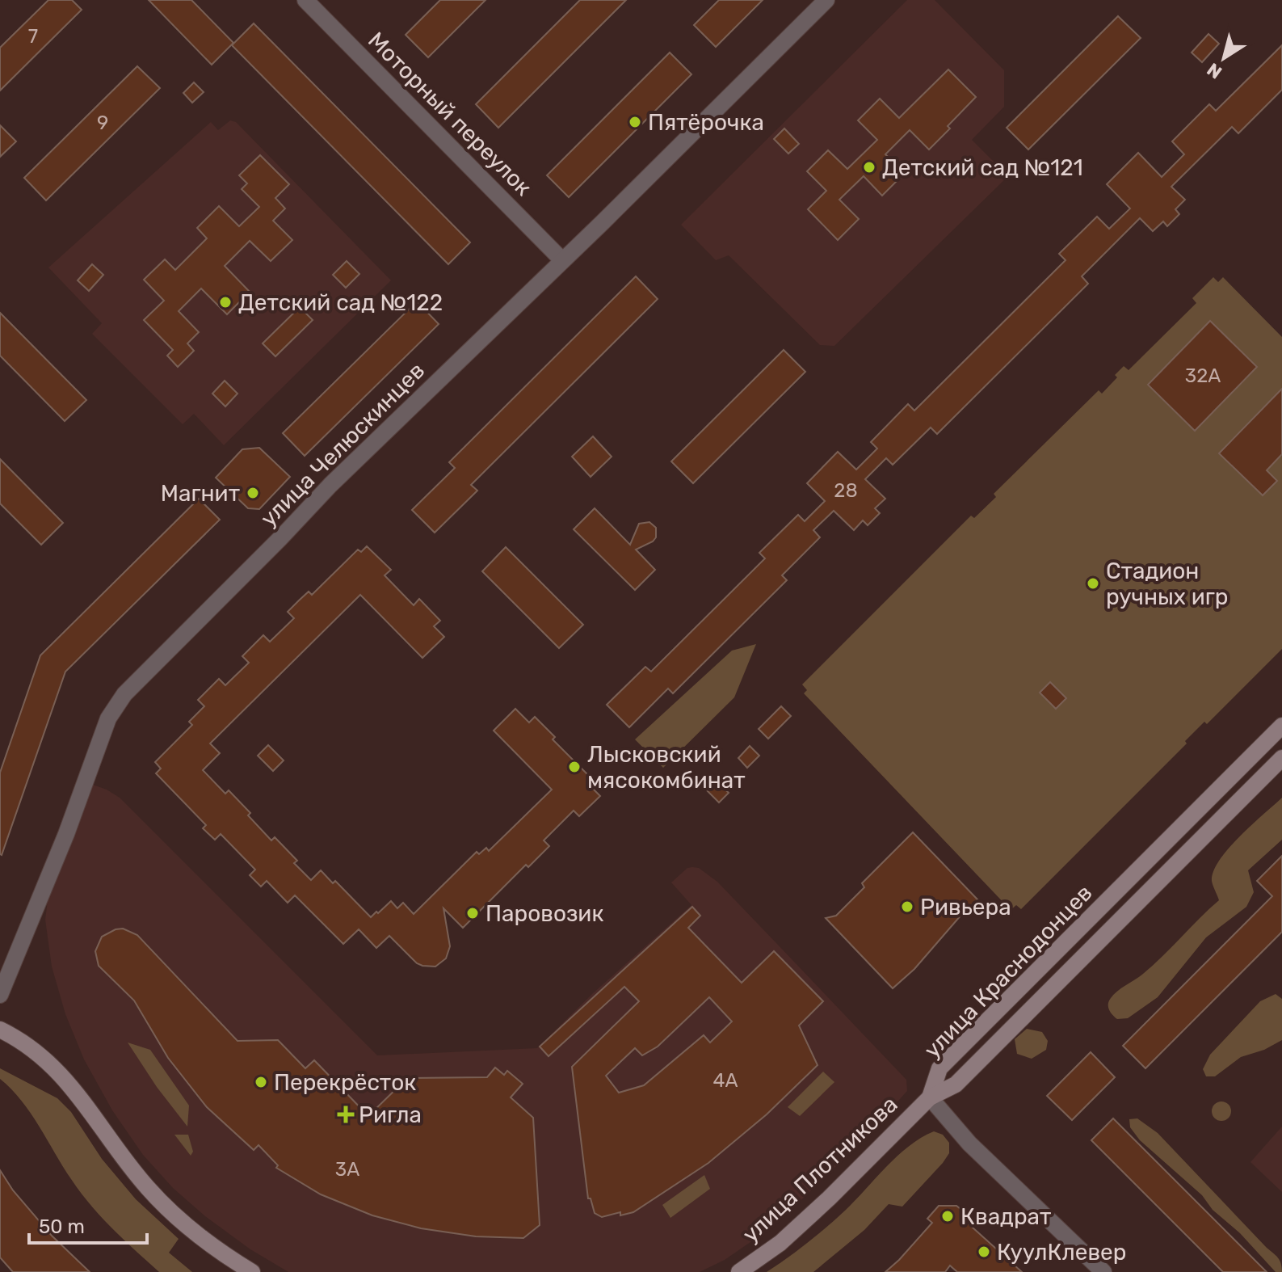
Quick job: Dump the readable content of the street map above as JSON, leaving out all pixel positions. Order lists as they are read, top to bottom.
{
  "streets": {
    "main road": ["улица Краснодонцев", "улица Плотникова"],
    "street": ["Моторный переулок", "улица Челюскинцев"]
  },
  "crossings": [
    ["Моторный переулок", "улица Челюскинцев"],
    ["улица Краснодонцев", "улица Плотникова"]
  ],
  "places": {
    "other": [
      "Пятёрочка",
      "Детский сад №121",
      "Детский сад №122",
      "Магнит",
      "Стадион ручных игр",
      "Лысковский мясокомбинат",
      "Ривьера",
      "Паровозик",
      "Перекрёсток",
      "Квадрат",
      "КуулКлевер"
    ],
    "health": ["Ригла"]
  },
  "house_numbers": [
    "7",
    "9",
    "32А",
    "28",
    "4А",
    "3А"
  ],
  "scale_bar": "50 m",
  "north": "bottom left"
}
